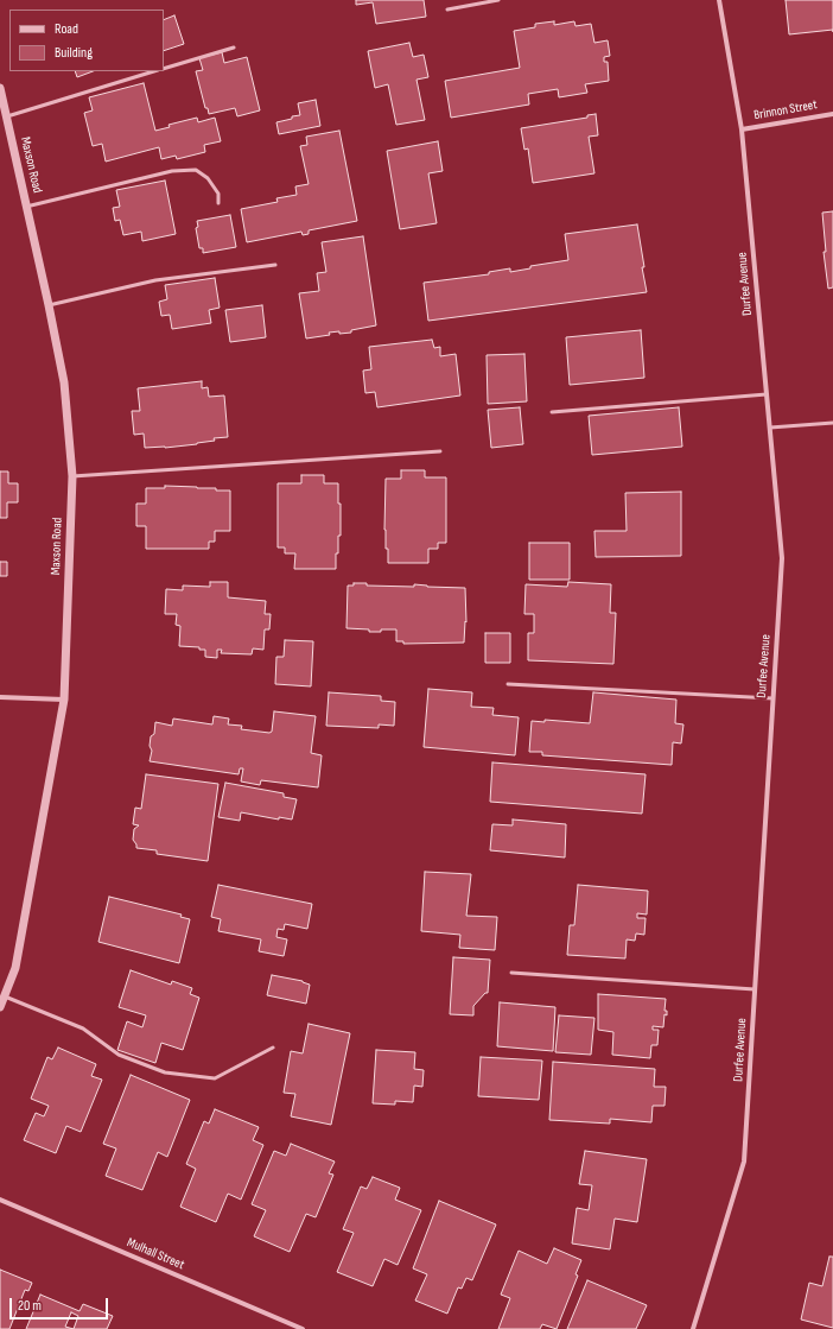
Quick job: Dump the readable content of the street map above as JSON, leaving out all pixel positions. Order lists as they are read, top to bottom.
{
  "streets": {
    "street": [
      "Brinnon Street",
      "Maxson Road",
      "Durfee Avenue",
      "Mulhall Street"
    ]
  },
  "crossings": [
    ["Brinnon Street", "Durfee Avenue"]
  ],
  "legend": ["Road", "Building"],
  "scale_bar": "20 m"
}
